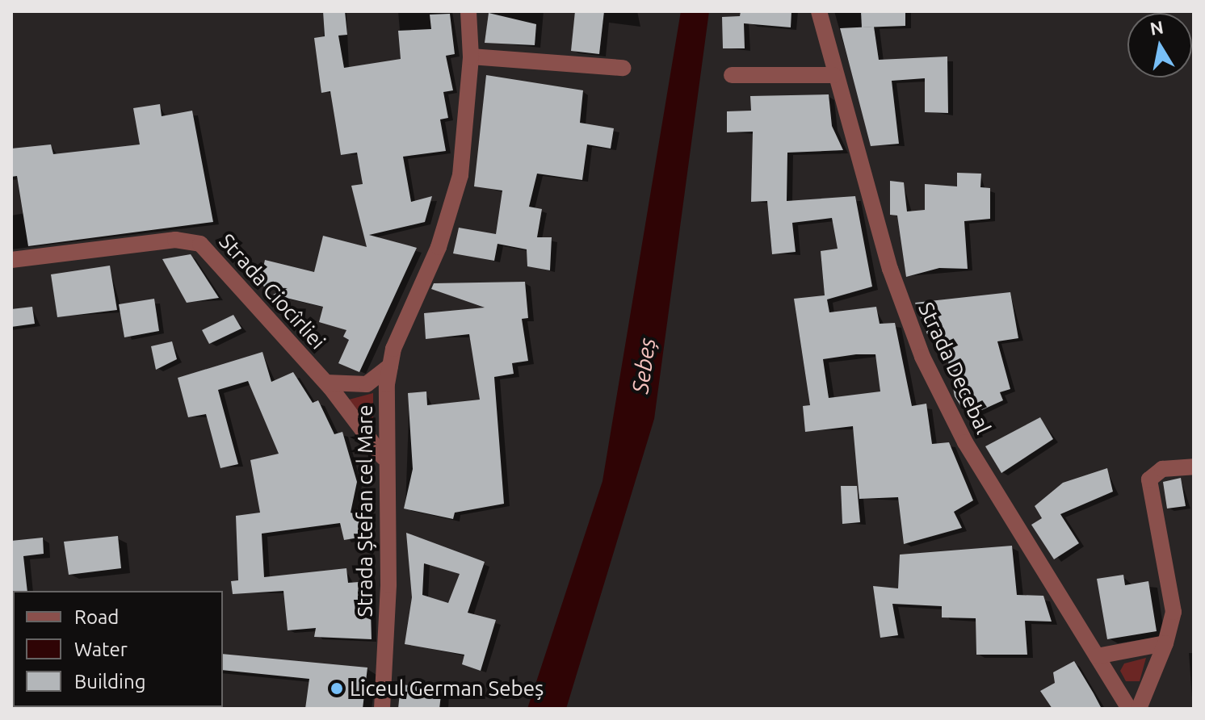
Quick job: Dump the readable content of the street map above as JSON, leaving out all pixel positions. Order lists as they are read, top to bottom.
{
  "streets": {
    "street": ["Strada Ciocîrliei", "Strada Decebal", "Strada Ștefan cel Mare"]
  },
  "crossings": [
    ["Strada Ciocîrliei", "Strada Ștefan cel Mare"]
  ],
  "water": ["Sebeș"],
  "places": ["Liceul German Sebeș"],
  "legend": ["Road", "Water", "Building"],
  "north": "top"
}
